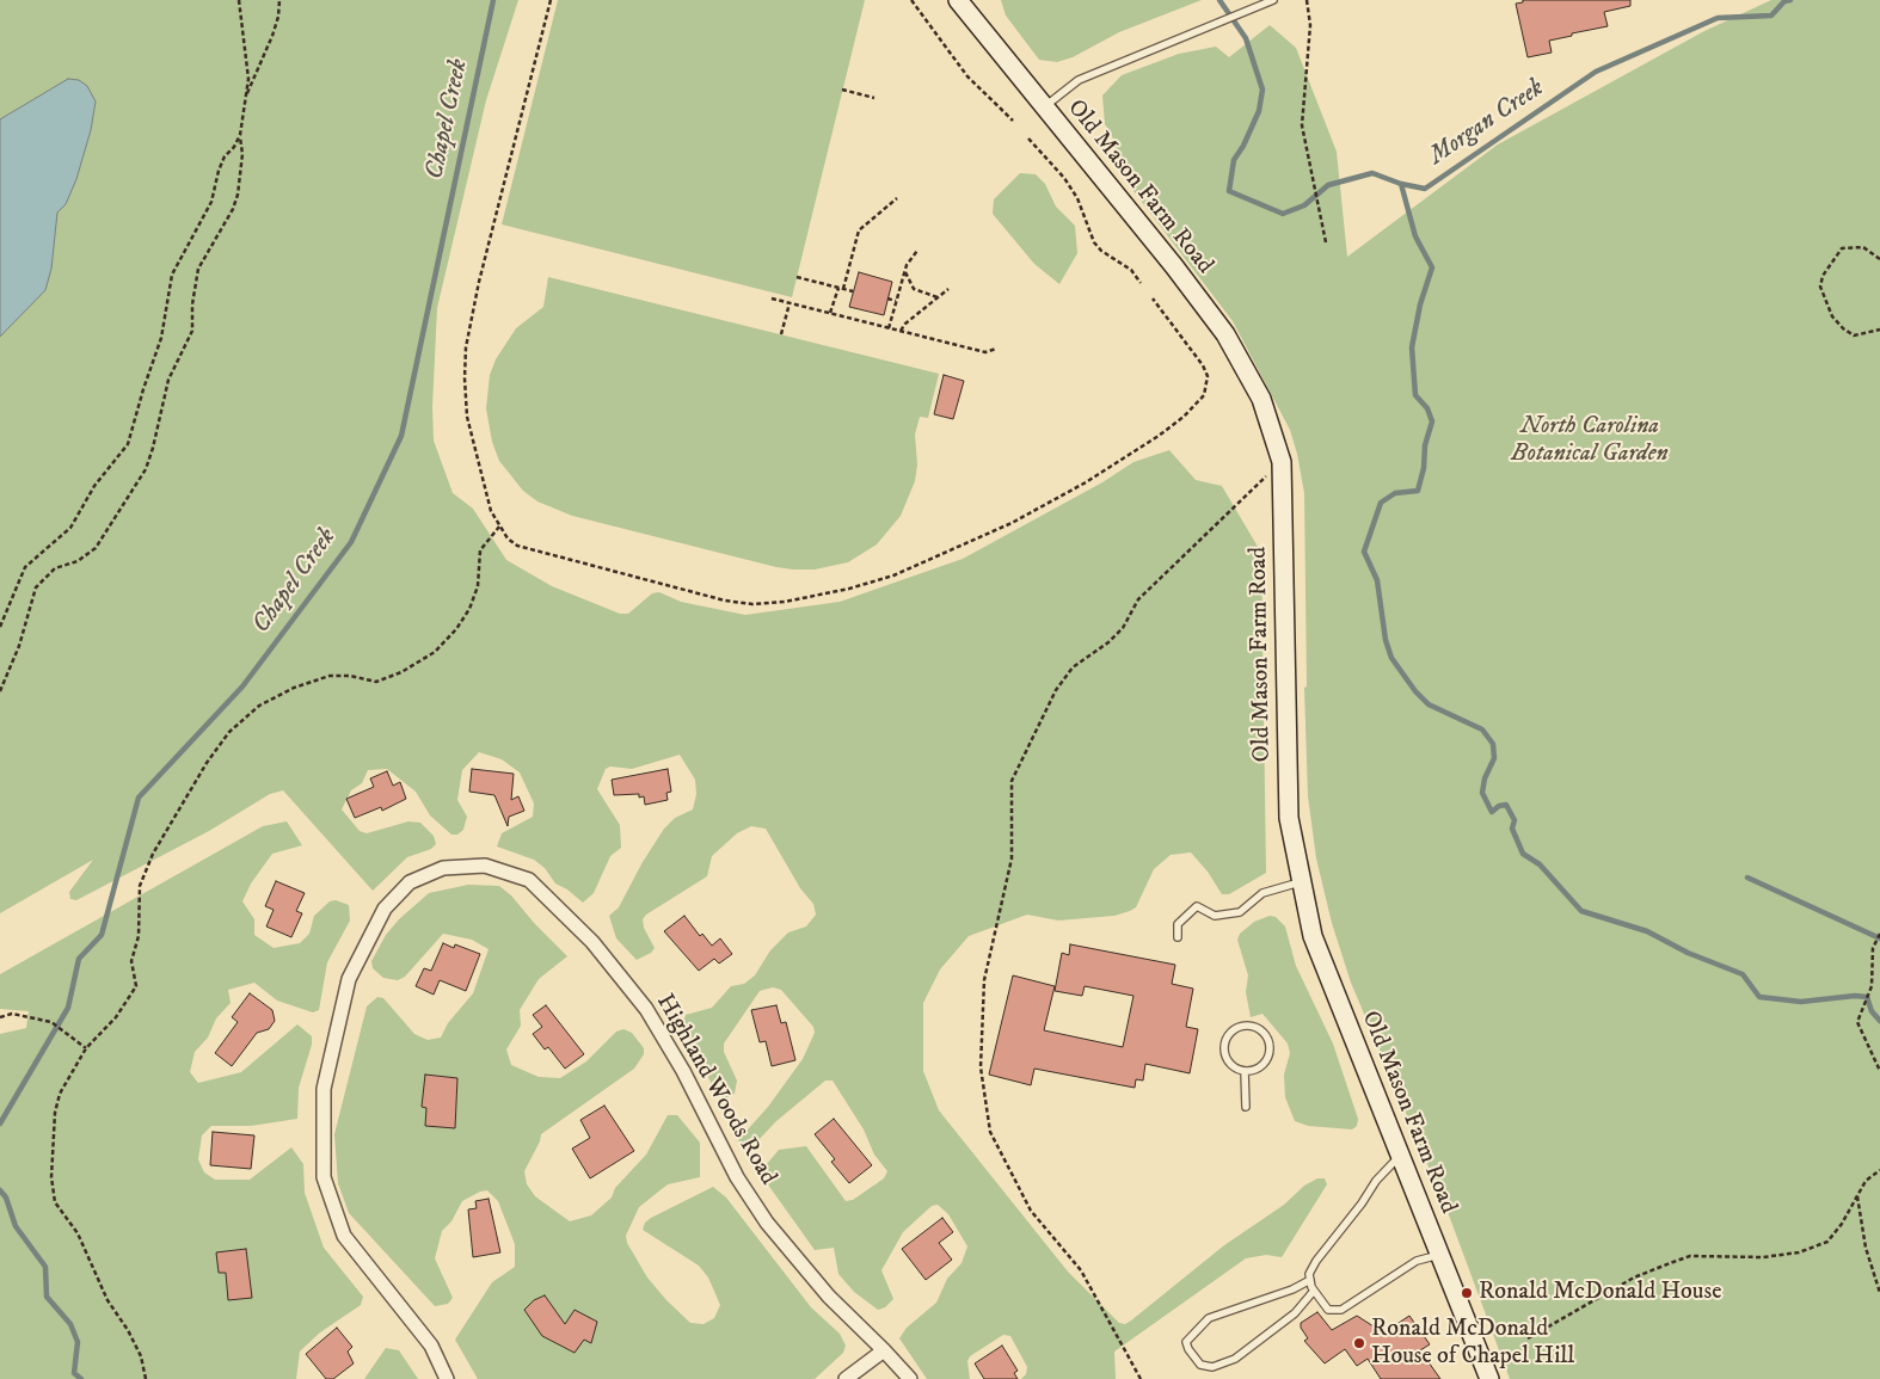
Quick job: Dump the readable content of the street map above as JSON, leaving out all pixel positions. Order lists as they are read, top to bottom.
{
  "streets": {
    "street": ["Old Mason Farm Road", "Highland Woods Road"]
  },
  "water": ["Chapel Creek", "Morgan Creek"],
  "parks": ["North Carolina Botanical Garden"],
  "places": ["Ronald McDonald House", "Ronald McDonald House of Chapel Hill"]
}
